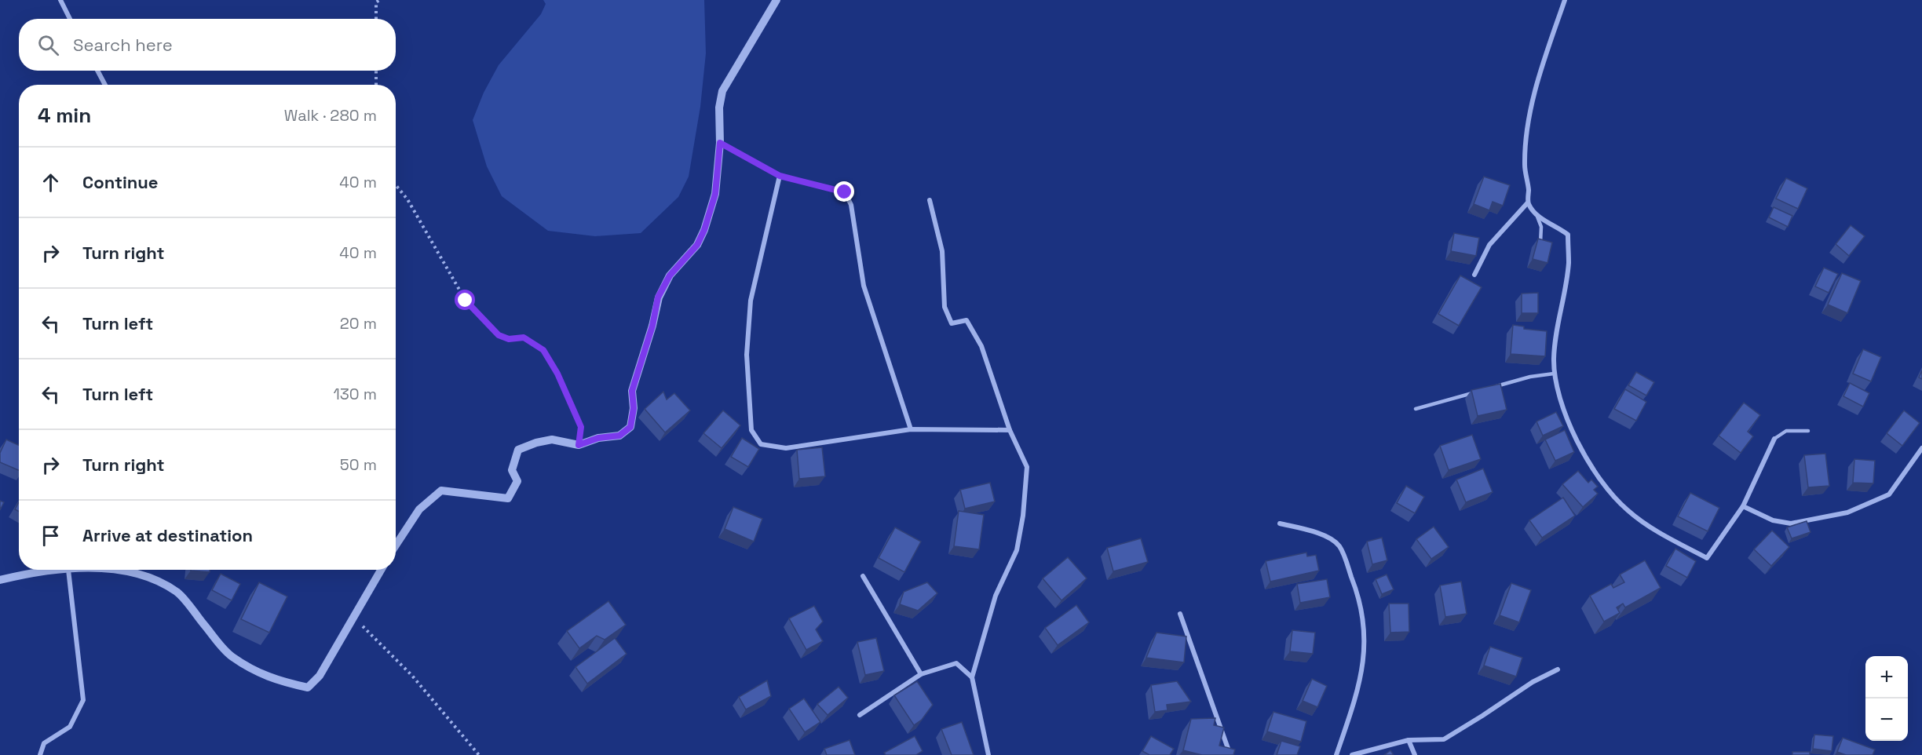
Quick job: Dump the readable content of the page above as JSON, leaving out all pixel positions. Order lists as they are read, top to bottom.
{
  "page": {
    "search": "Search here",
    "heading": ["4 min", "Walk · 280 m"],
    "list": [
      ["Continue", "40 m"],
      ["Turn right", "40 m"],
      ["Turn left", "20 m"],
      ["Turn left", "130 m"],
      ["Turn right", "50 m"],
      "Arrive at destination"
    ],
    "map_buttons": ["+", "−"]
  }
}
